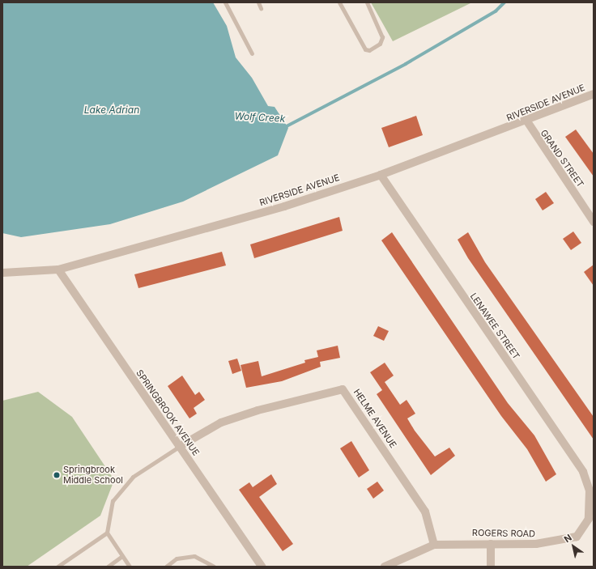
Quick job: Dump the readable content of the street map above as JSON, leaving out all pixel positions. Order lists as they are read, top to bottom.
{
  "streets": {
    "street": [
      "RIVERSIDE AVENUE",
      "GRAND STREET",
      "LENAWEE STREET",
      "SPRINGBROOK AVENUE",
      "HELME AVENUE",
      "ROGERS ROAD"
    ]
  },
  "crossings": [
    ["RIVERSIDE AVENUE", "GRAND STREET"],
    ["RIVERSIDE AVENUE", "LENAWEE STREET"],
    ["RIVERSIDE AVENUE", "SPRINGBROOK AVENUE"],
    ["LENAWEE STREET", "ROGERS ROAD"],
    ["SPRINGBROOK AVENUE", "HELME AVENUE"],
    ["HELME AVENUE", "ROGERS ROAD"]
  ],
  "water": ["Lake Adrian", "Wolf Creek"],
  "places": ["Springbrook Middle School"],
  "north": "top left"
}
